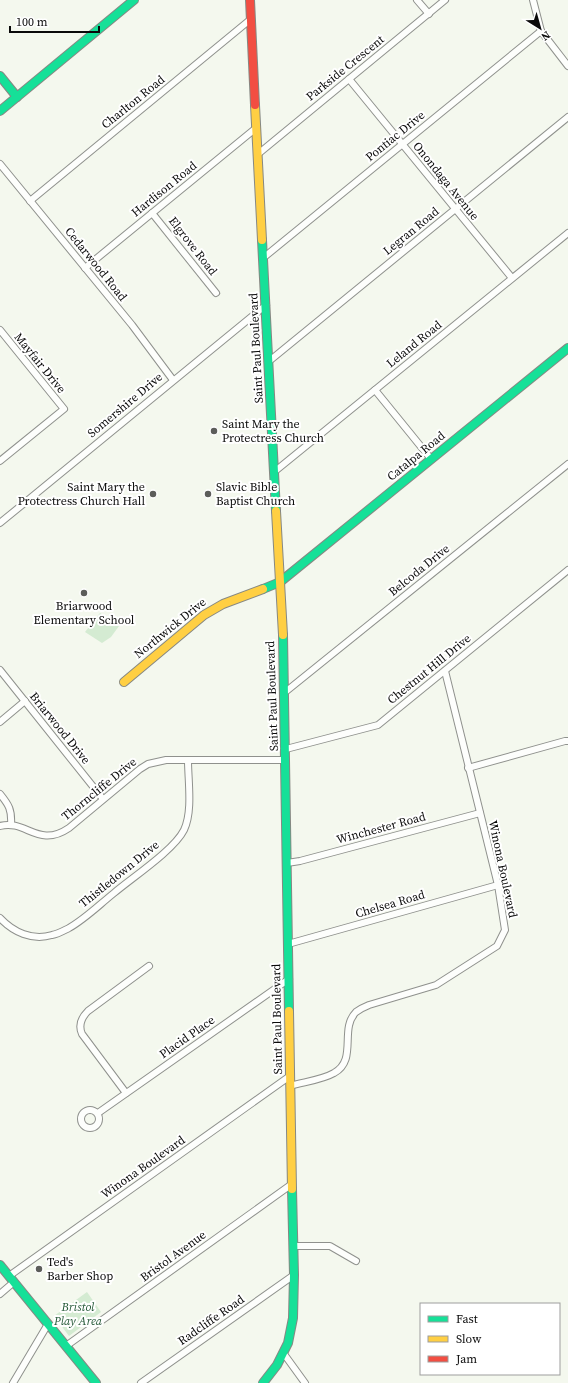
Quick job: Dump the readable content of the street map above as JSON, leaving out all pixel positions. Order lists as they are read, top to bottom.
{
  "streets": {
    "main road": ["Saint Paul Boulevard", "Catalpa Road", "Northwick Drive"],
    "street": [
      "Parkside Crescent",
      "Charlton Road",
      "Pontiac Drive",
      "Onondaga Avenue",
      "Hardison Road",
      "Legran Road",
      "Elgrove Road",
      "Cedarwood Road",
      "Leland Road",
      "Mayfair Drive",
      "Somershire Drive",
      "Belcoda Drive",
      "Chestnut Hill Drive",
      "Briarwood Drive",
      "Thorncliffe Drive",
      "Winchester Road",
      "Winona Boulevard",
      "Thistledown Drive",
      "Chelsea Road",
      "Placid Place",
      "Bristol Avenue",
      "Radcliffe Road"
    ]
  },
  "crossings": [
    ["Parkside Crescent", "Onondaga Avenue"],
    ["Parkside Crescent", "Saint Paul Boulevard"],
    ["Charlton Road", "Cedarwood Road"],
    ["Charlton Road", "Saint Paul Boulevard"],
    ["Pontiac Drive", "Onondaga Avenue"],
    ["Pontiac Drive", "Saint Paul Boulevard"],
    ["Onondaga Avenue", "Legran Road"],
    ["Onondaga Avenue", "Leland Road"],
    ["Hardison Road", "Elgrove Road"],
    ["Hardison Road", "Cedarwood Road"],
    ["Hardison Road", "Saint Paul Boulevard"],
    ["Legran Road", "Saint Paul Boulevard"],
    ["Cedarwood Road", "Somershire Drive"],
    ["Leland Road", "Saint Paul Boulevard"],
    ["Saint Paul Boulevard", "Somershire Drive"],
    ["Saint Paul Boulevard", "Catalpa Road"],
    ["Saint Paul Boulevard", "Belcoda Drive"],
    ["Saint Paul Boulevard", "Northwick Drive"],
    ["Saint Paul Boulevard", "Chestnut Hill Drive"],
    ["Saint Paul Boulevard", "Thorncliffe Drive"],
    ["Saint Paul Boulevard", "Winchester Road"],
    ["Saint Paul Boulevard", "Winona Boulevard"],
    ["Saint Paul Boulevard", "Chelsea Road"],
    ["Saint Paul Boulevard", "Placid Place"],
    ["Saint Paul Boulevard", "Bristol Avenue"],
    ["Saint Paul Boulevard", "Radcliffe Road"],
    ["Catalpa Road", "Northwick Drive"],
    ["Chestnut Hill Drive", "Winona Boulevard"],
    ["Briarwood Drive", "Thorncliffe Drive"],
    ["Thorncliffe Drive", "Thistledown Drive"],
    ["Winchester Road", "Winona Boulevard"],
    ["Winona Boulevard", "Chelsea Road"]
  ],
  "parks": ["Bristol Play Area"],
  "places": [
    "Saint Mary the Protectress Church",
    "Saint Mary the Protectress Church Hall",
    "Slavic Bible Baptist Church",
    "Briarwood Elementary School",
    "Ted's Barber Shop"
  ],
  "legend": ["Fast", "Slow", "Jam"],
  "scale_bar": "100 m",
  "north": "bottom right"
}
